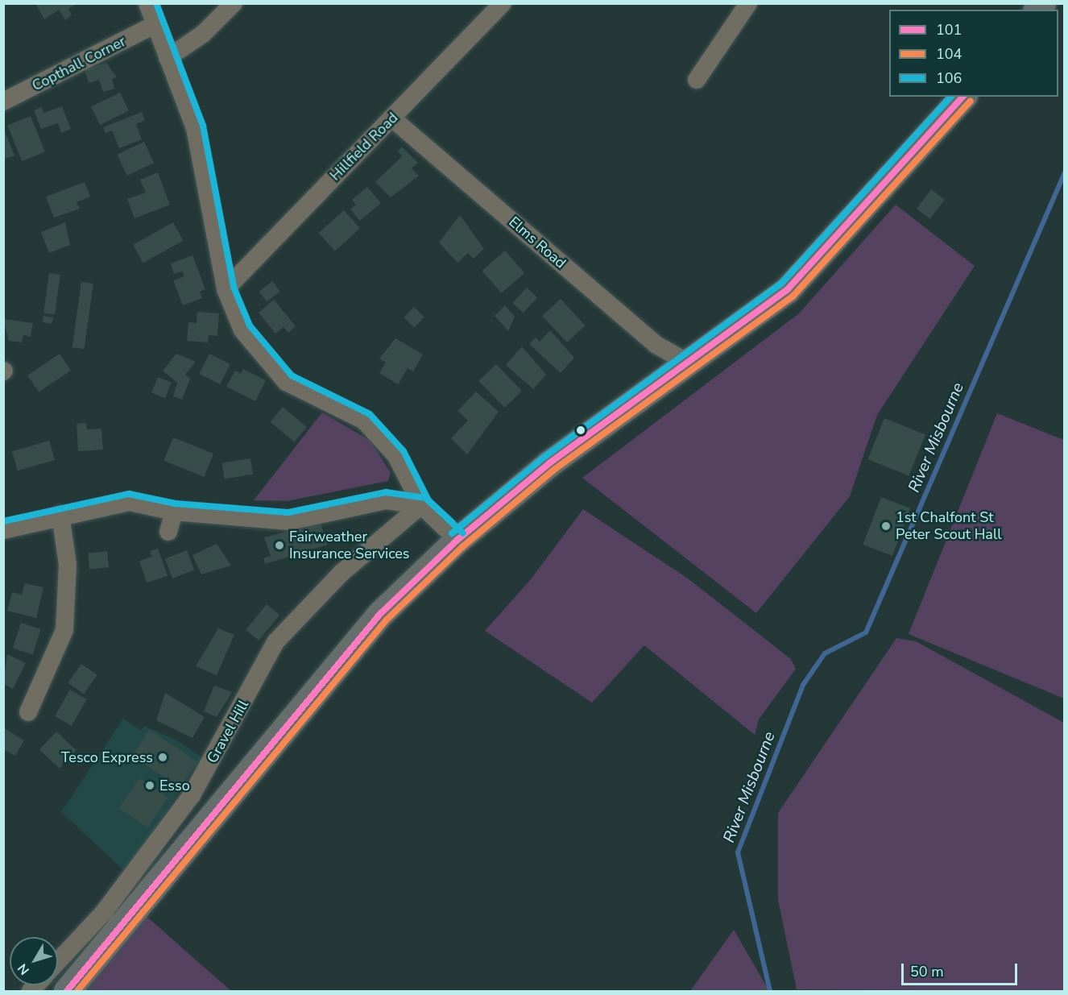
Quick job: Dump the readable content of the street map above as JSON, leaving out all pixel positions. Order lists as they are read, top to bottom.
{
  "streets": {
    "street": [
      "Copthall Corner",
      "Hillfield Road",
      "Elms Road",
      "Gravel Hill"
    ]
  },
  "crossings": [
    ["Hillfield Road", "Elms Road"]
  ],
  "water": ["River Misbourne"],
  "places": [
    "1st Chalfont St Peter Scout Hall",
    "Fairweather Insurance Services",
    "Tesco Express",
    "Esso"
  ],
  "lines": ["transit line 106", "transit line 101", "transit line 104"],
  "legend": ["101", "104", "106"],
  "scale_bar": "50 m",
  "north": "bottom left"
}
